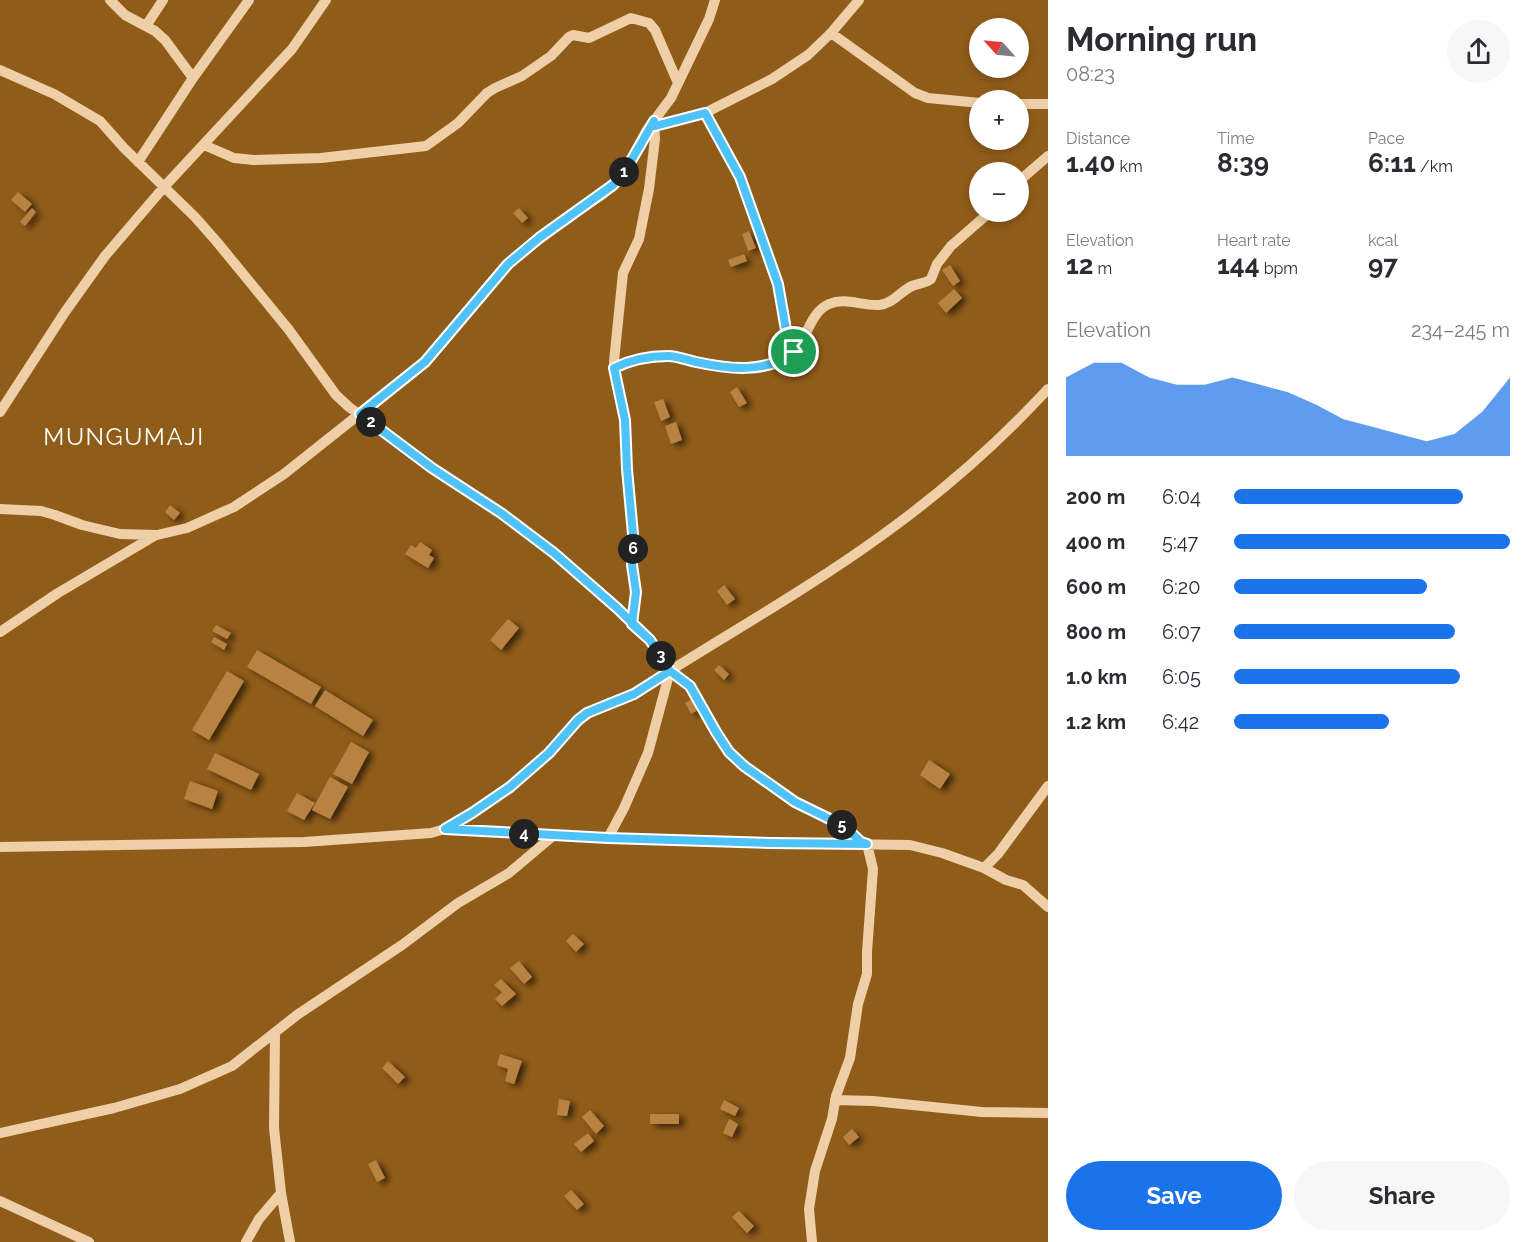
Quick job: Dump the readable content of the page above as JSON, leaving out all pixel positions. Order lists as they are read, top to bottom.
{
  "districts": ["MUNGUMAJI"],
  "north": "top left",
  "page": {
    "heading": ["Morning run", "08:23"],
    "map_buttons": ["+", "−"],
    "stats": [
      ["Distance", "1.40 km"],
      ["Time", "8:39"],
      ["Pace", "6:11 /km"],
      ["Elevation", "12 m"],
      ["Heart rate", "144 bpm"],
      ["kcal", "97"]
    ],
    "pins": [
      "1",
      "2",
      "6",
      "3",
      "5",
      "4"
    ],
    "chart": ["Elevation", "234–245 m"],
    "list": [
      {
        "name": "200 m",
        "note": "6:04"
      },
      {
        "name": "400 m",
        "note": "5:47"
      },
      {
        "name": "600 m",
        "note": "6:20"
      },
      {
        "name": "800 m",
        "note": "6:07"
      },
      {
        "name": "1.0 km",
        "note": "6:05"
      },
      {
        "name": "1.2 km",
        "note": "6:42"
      }
    ],
    "buttons": ["Save", "Share"]
  }
}
